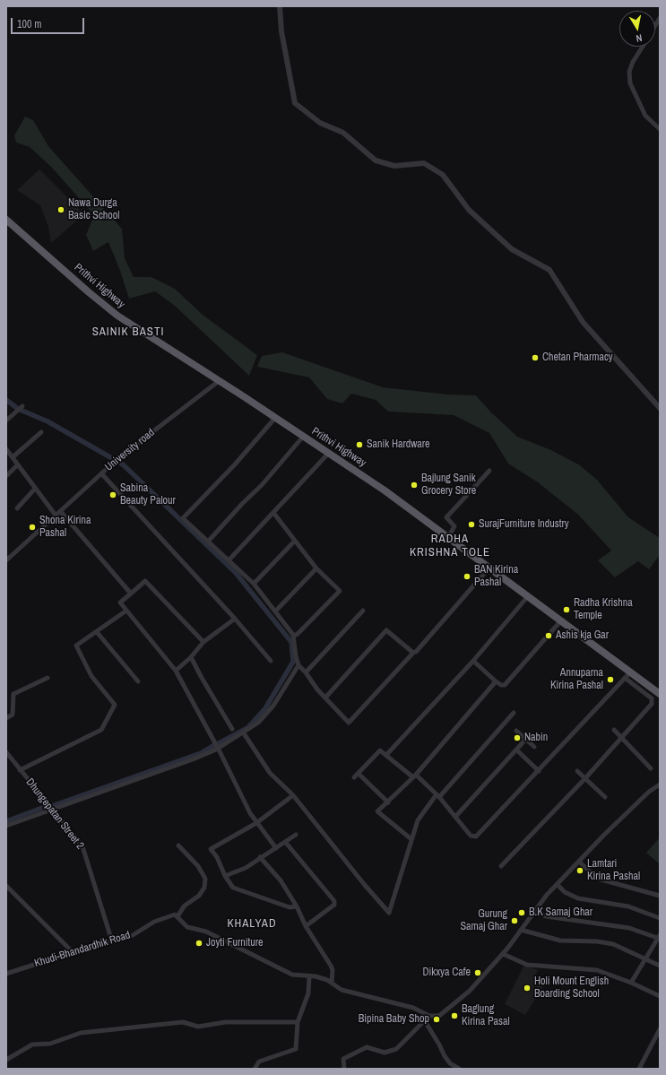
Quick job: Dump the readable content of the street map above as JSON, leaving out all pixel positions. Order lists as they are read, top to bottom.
{
  "streets": {
    "highway": ["Prithvi Highway"],
    "street": ["University road", "Dhungepatan Street 2", "Khudi-Bhandardhik Road"]
  },
  "crossings": [
    ["Prithvi Highway", "University road"],
    ["Dhungepatan Street 2", "Khudi-Bhandardhik Road"]
  ],
  "districts": ["SAINIK BASTI", "RADHA KRISHNA TOLE", "KHALYAD"],
  "places": [
    "Nawa Durga Basic School",
    "Chetan Pharmacy",
    "Sanik Hardware",
    "Bajlung Sanik Grocery Store",
    "Sabina Beauty Palour",
    "SurajFurniture Industry",
    "Shona Kirina Pashal",
    "BAN Kirina Pashal",
    "Radha Krishna Temple",
    "Ashis kja Gar",
    "Annuparna Kirina Pashal",
    "Nabin",
    "Lamtari Kirina Pashal",
    "B.K Samaj Ghar",
    "Gurung Samaj Ghar",
    "Joyti Furniture",
    "Dikxya Cafe",
    "Holi Mount English Boarding School",
    "Baglung Kirina Pasal",
    "Bipina Baby Shop"
  ],
  "scale_bar": "100 m",
  "north": "bottom"
}
